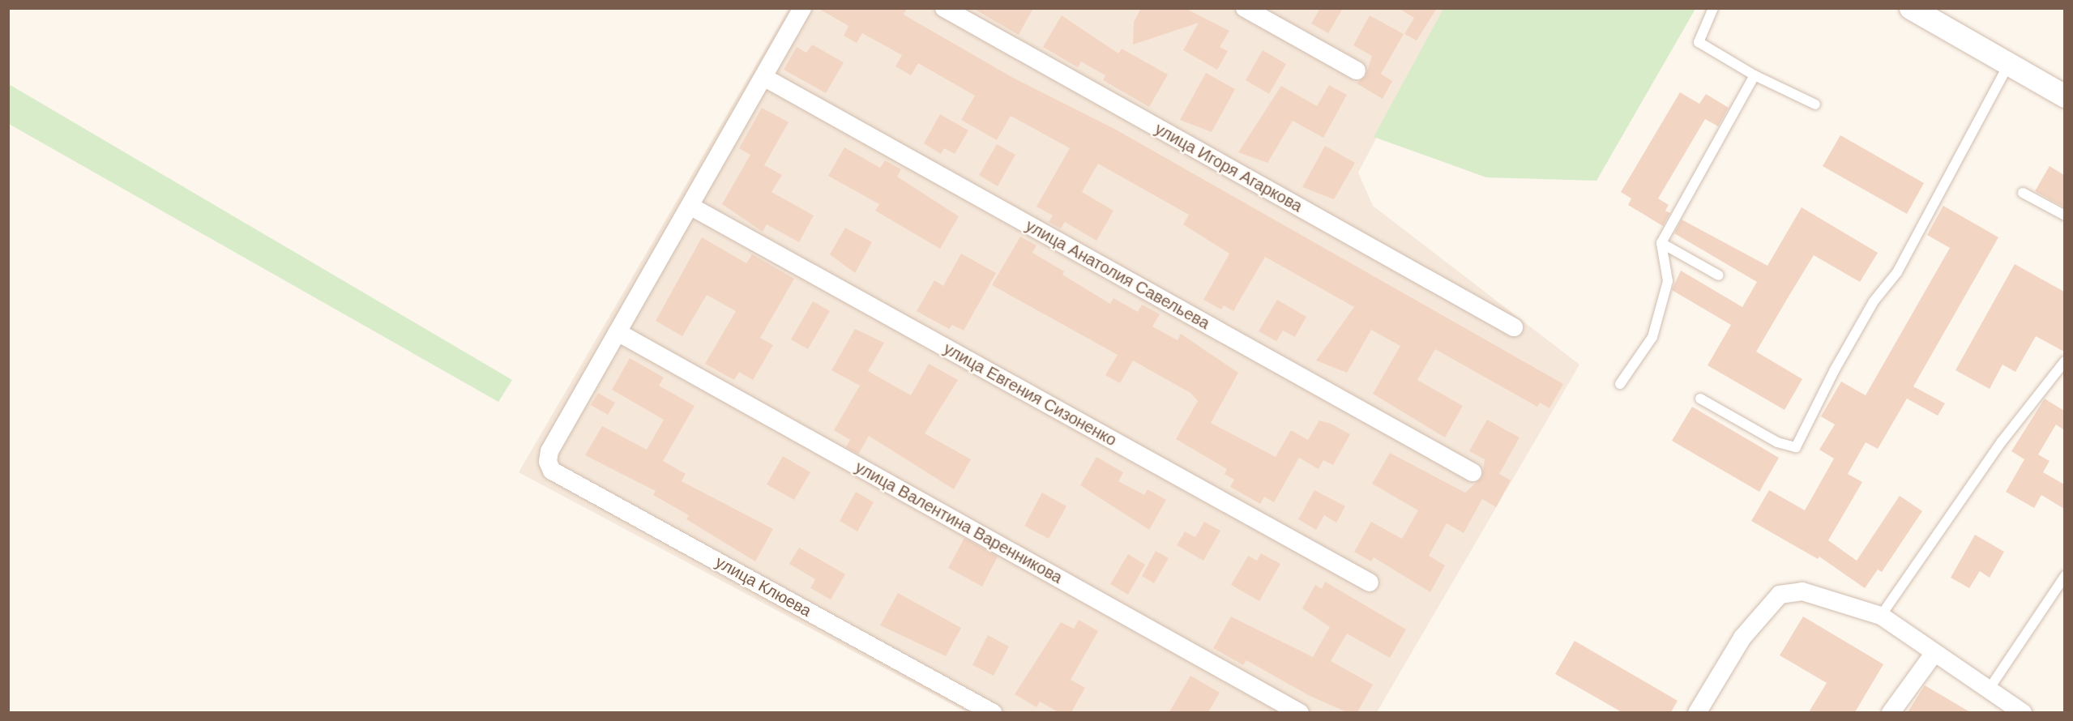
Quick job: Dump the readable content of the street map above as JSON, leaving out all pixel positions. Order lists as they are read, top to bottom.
{
  "streets": {
    "street": [
      "улица Игоря Агаркова",
      "улица Анатолия Савельева",
      "улица Евгения Сизоненко",
      "улица Валентина Варенникова",
      "улица Клюева"
    ]
  },
  "crossings": [
    ["улица Валентина Варенникова", "улица Клюева"]
  ]
}
